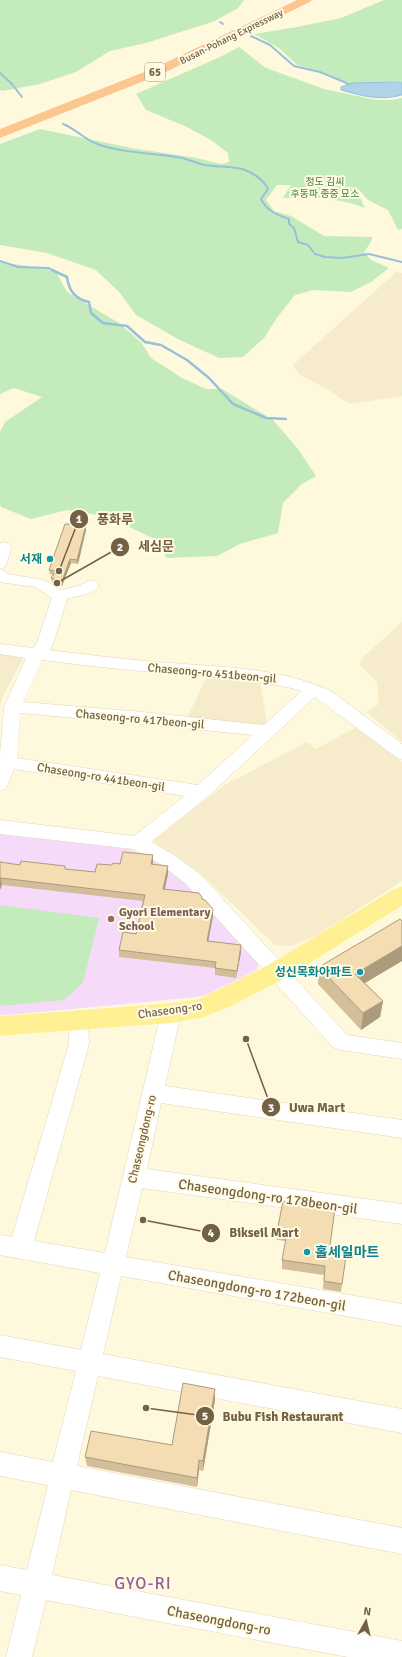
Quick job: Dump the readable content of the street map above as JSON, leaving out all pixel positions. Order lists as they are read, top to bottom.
{
  "streets": {
    "highway": ["Busan-Pohang Expressway", "65"],
    "main road": ["Chaseong-ro"],
    "street": [
      "Chaseong-ro 451beon-gil",
      "Chaseong-ro 417beon-gil",
      "Chaseong-ro 441beon-gil",
      "Chaseongdong-ro",
      "Chaseongdong-ro 178beon-gil",
      "Chaseongdong-ro 172beon-gil"
    ]
  },
  "crossings": [
    ["Chaseong-ro", "Chaseongdong-ro"],
    ["Chaseongdong-ro", "Chaseongdong-ro 178beon-gil"],
    ["Chaseongdong-ro", "Chaseongdong-ro 172beon-gil"]
  ],
  "districts": ["GYO-RI"],
  "parks": ["청도 김씨 후동파 종중 묘소"],
  "places": [
    "서재",
    "풍화루",
    "세심문",
    "Gyori Elementary School",
    "성신목화아파트",
    "Uwa Mart",
    "Bikseil Mart",
    "홀세일마트",
    "Bubu Fish Restaurant"
  ],
  "north": "top"
}
